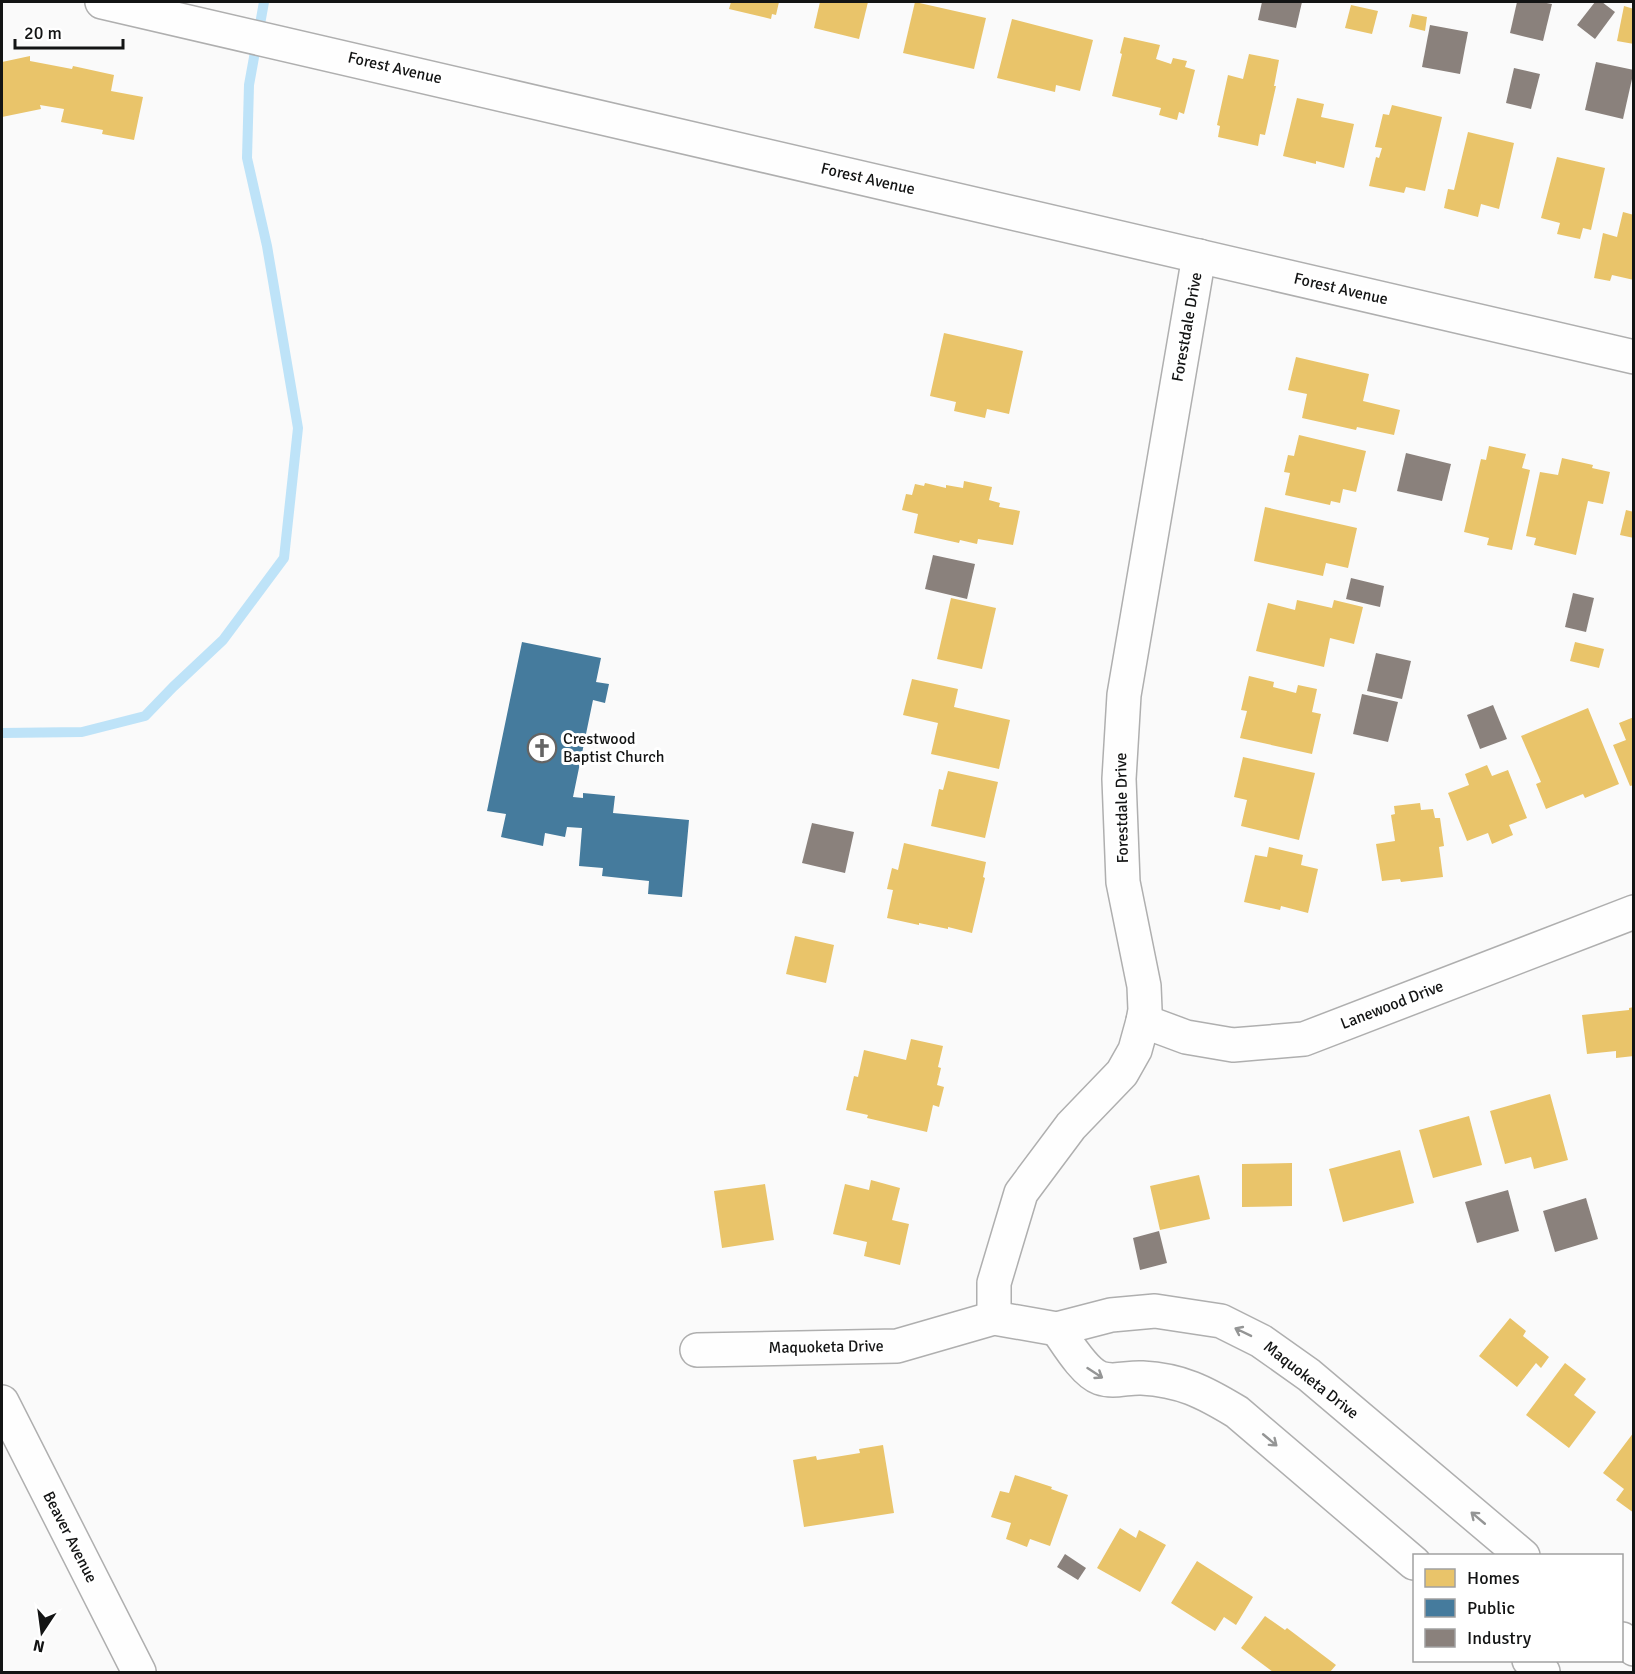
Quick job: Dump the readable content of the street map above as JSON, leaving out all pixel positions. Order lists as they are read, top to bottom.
{
  "streets": {
    "street": [
      "Forest Avenue",
      "Forestdale Drive",
      "Lanewood Drive",
      "Maquoketa Drive",
      "Beaver Avenue"
    ]
  },
  "crossings": [
    ["Forest Avenue", "Forestdale Drive"],
    ["Forestdale Drive", "Lanewood Drive"],
    ["Forestdale Drive", "Maquoketa Drive"]
  ],
  "places": {
    "church": ["Crestwood Baptist Church"]
  },
  "legend": ["Homes", "Public", "Industry"],
  "scale_bar": "20 m",
  "north": "bottom"
}
